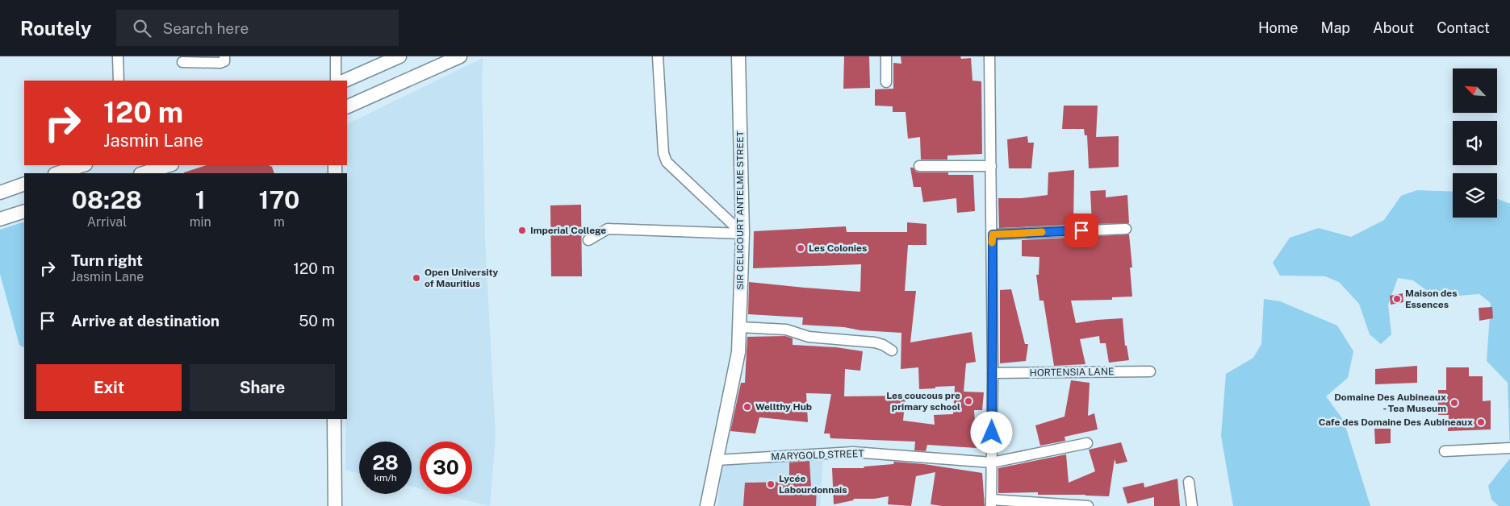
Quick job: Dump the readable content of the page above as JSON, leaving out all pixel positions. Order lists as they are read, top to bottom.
{
  "streets": {
    "street": ["SIR CELICOURT ANTELME STREET", "HORTENSIA LANE", "MARYGOLD STREET"]
  },
  "crossings": [
    ["SIR CELICOURT ANTELME STREET", "MARYGOLD STREET"]
  ],
  "places": [
    "Imperial College",
    "Les Colonies",
    "Open University of Mauritius",
    "Maison des Essences",
    "Les coucous pre primary school",
    "Domaine Des Aubineaux - Tea Museum",
    "Wellthy Hub",
    "Cafe des Domaine Des Aubineaux",
    "Lycée Labourdonnais"
  ],
  "north": "top left",
  "page": {
    "header": "Routely",
    "search": "Search here",
    "nav": [
      "Home",
      "Map",
      "About",
      "Contact"
    ],
    "turn": ["120 m", "Jasmin Lane"],
    "eta": [
      "08:28",
      "Arrival",
      "1",
      "min",
      "170",
      "m"
    ],
    "list": [
      {
        "name": "Turn right",
        "note": "Jasmin Lane",
        "value": "120 m"
      },
      {
        "name": "Arrive at destination",
        "value": "50 m"
      }
    ],
    "buttons": ["Exit", "Share"],
    "speed": "28 km/h",
    "limit": "30"
  }
}
